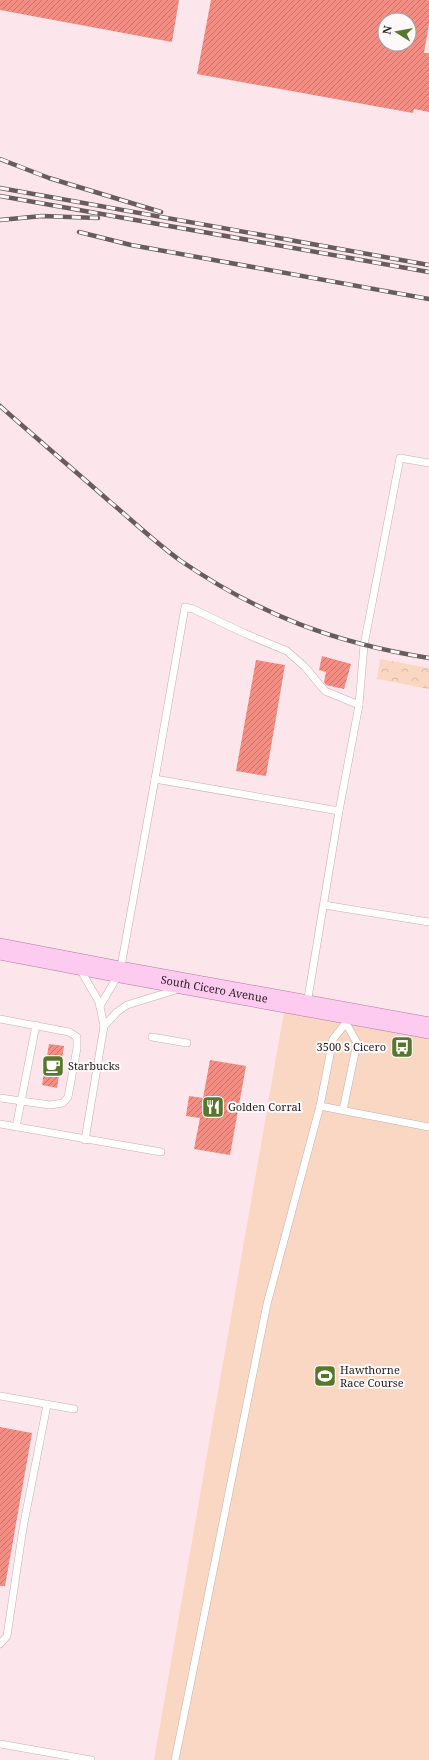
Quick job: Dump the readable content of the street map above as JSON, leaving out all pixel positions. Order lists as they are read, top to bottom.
{
  "streets": {
    "main road": ["South Cicero Avenue"]
  },
  "places": {
    "bus stop": ["3500 S Cicero"],
    "cafe": ["Starbucks"],
    "restaurant": ["Golden Corral"],
    "sports": ["Hawthorne Race Course"]
  },
  "north": "left"
}
